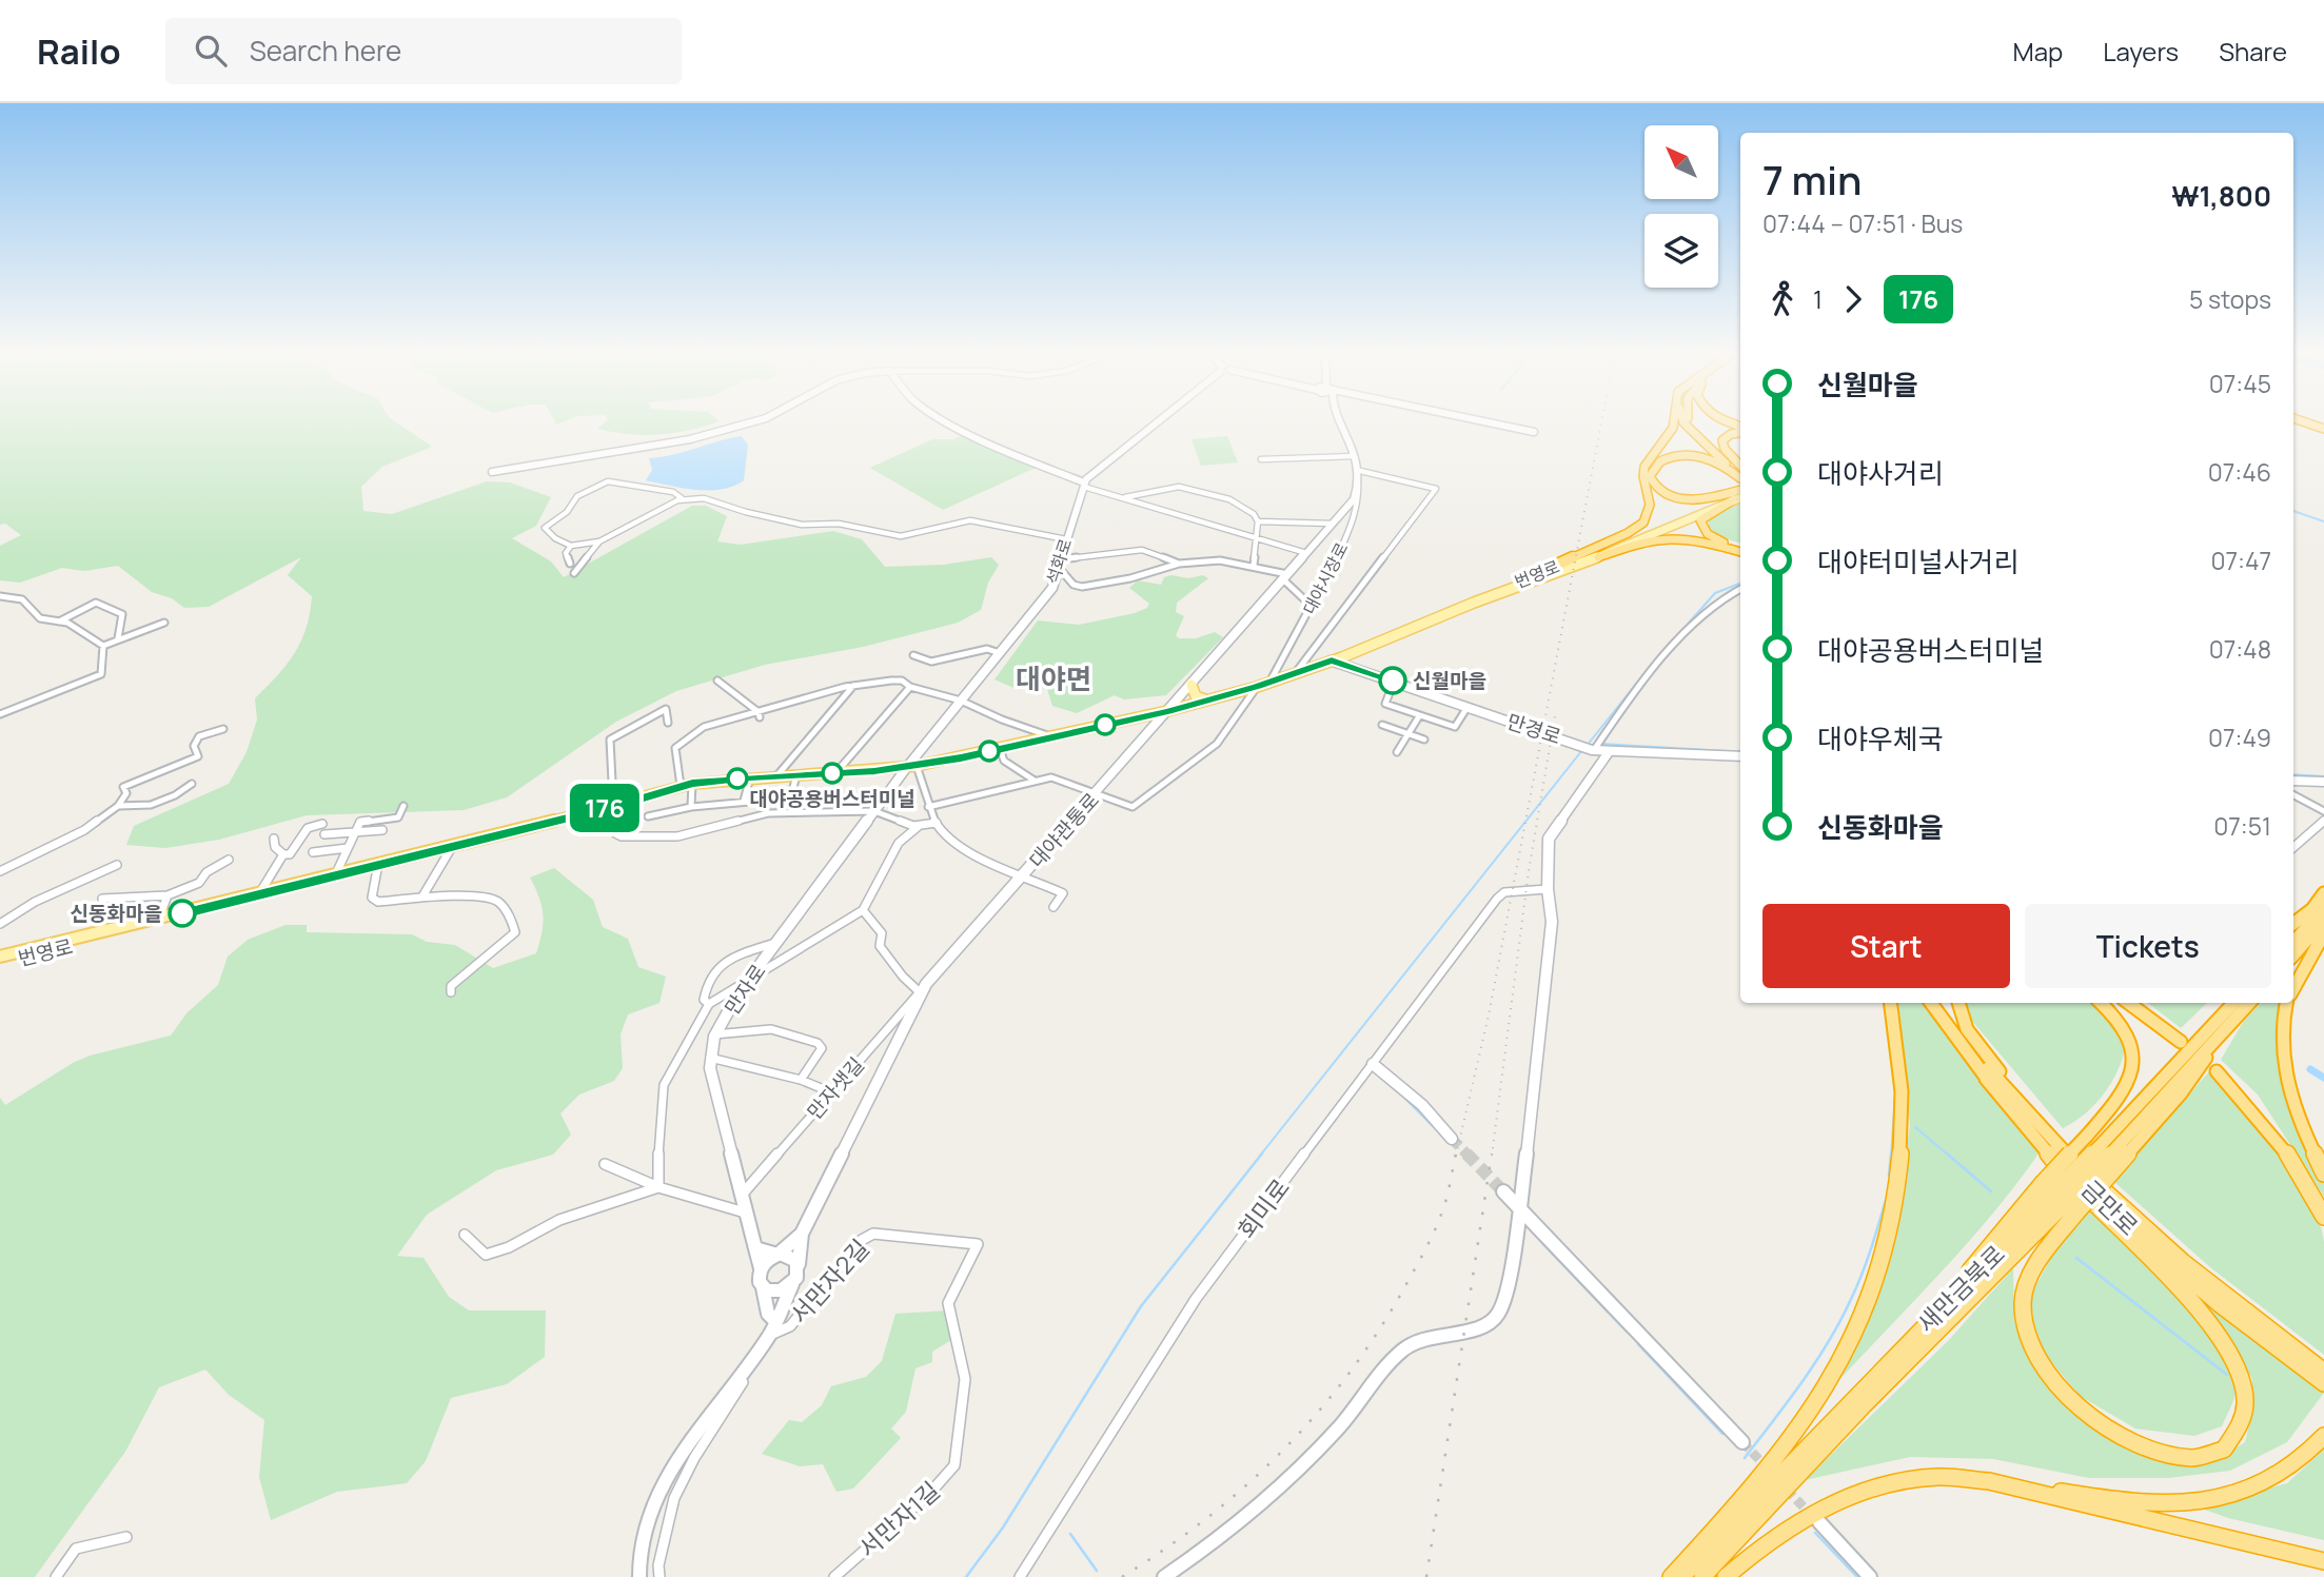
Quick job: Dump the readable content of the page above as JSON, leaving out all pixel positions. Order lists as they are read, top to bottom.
{
  "streets": {
    "highway": ["금만로", "새만금북로"],
    "main road": ["번영로"],
    "street": [
      "석화로",
      "대야시장로",
      "만경로",
      "대야관통로",
      "만자로",
      "만자샛길",
      "회미로",
      "서만자2길",
      "서만자1길"
    ]
  },
  "crossings": [
    ["석화로", "번영로"],
    ["석화로", "만자로"],
    ["번영로", "대야시장로"],
    ["번영로", "만경로"],
    ["번영로", "대야관통로"],
    ["번영로", "만자로"],
    ["대야시장로", "대야관통로"],
    ["대야관통로", "만자샛길"],
    ["만자로", "만자샛길"],
    ["서만자2길", "서만자1길"]
  ],
  "districts": ["대야면"],
  "places": ["신월마을", "대야공용버스터미널", "신동화마을"],
  "lines": ["bus line 176"],
  "north": "top left",
  "page": {
    "header": "Railo",
    "search": "Search here",
    "nav": ["Map", "Layers", "Share"],
    "on_map": "176",
    "heading": ["7 min", "07:44 – 07:51 · Bus", "₩1,800"],
    "legs": ["1", "176", "5 stops"],
    "list": [
      {
        "name": "신월마을",
        "value": "07:45"
      },
      {
        "name": "대야사거리",
        "value": "07:46"
      },
      {
        "name": "대야터미널사거리",
        "value": "07:47"
      },
      {
        "name": "대야공용버스터미널",
        "value": "07:48"
      },
      {
        "name": "대야우체국",
        "value": "07:49"
      },
      {
        "name": "신동화마을",
        "value": "07:51"
      }
    ],
    "buttons": ["Start", "Tickets"]
  }
}
